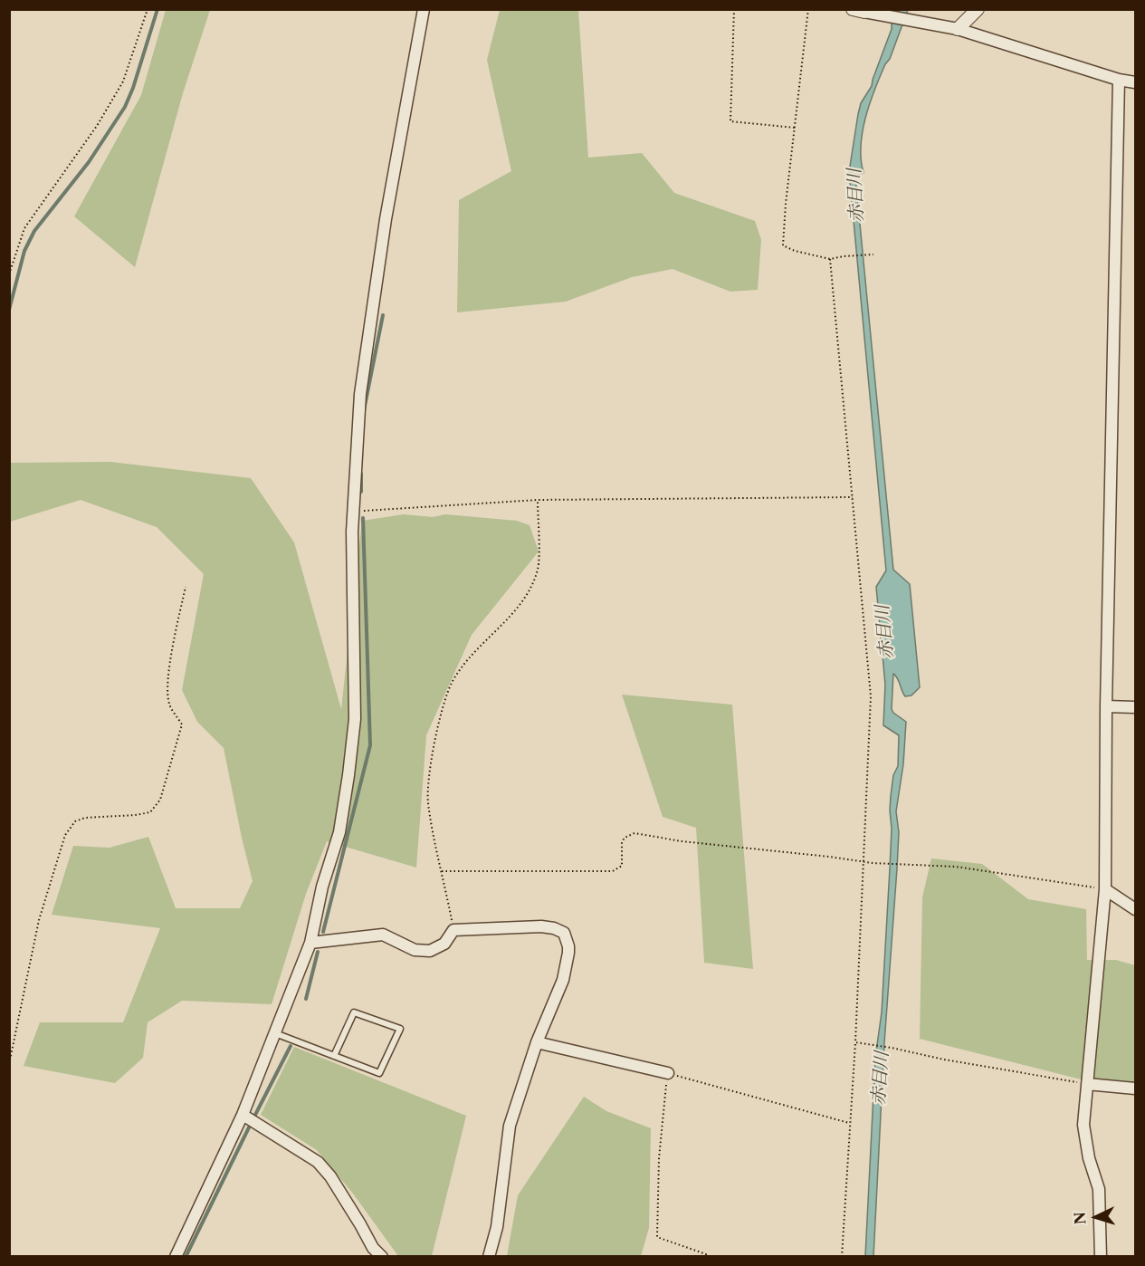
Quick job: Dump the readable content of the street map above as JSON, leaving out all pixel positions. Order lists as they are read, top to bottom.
{
  "water": ["赤目川"],
  "north": "left"
}
